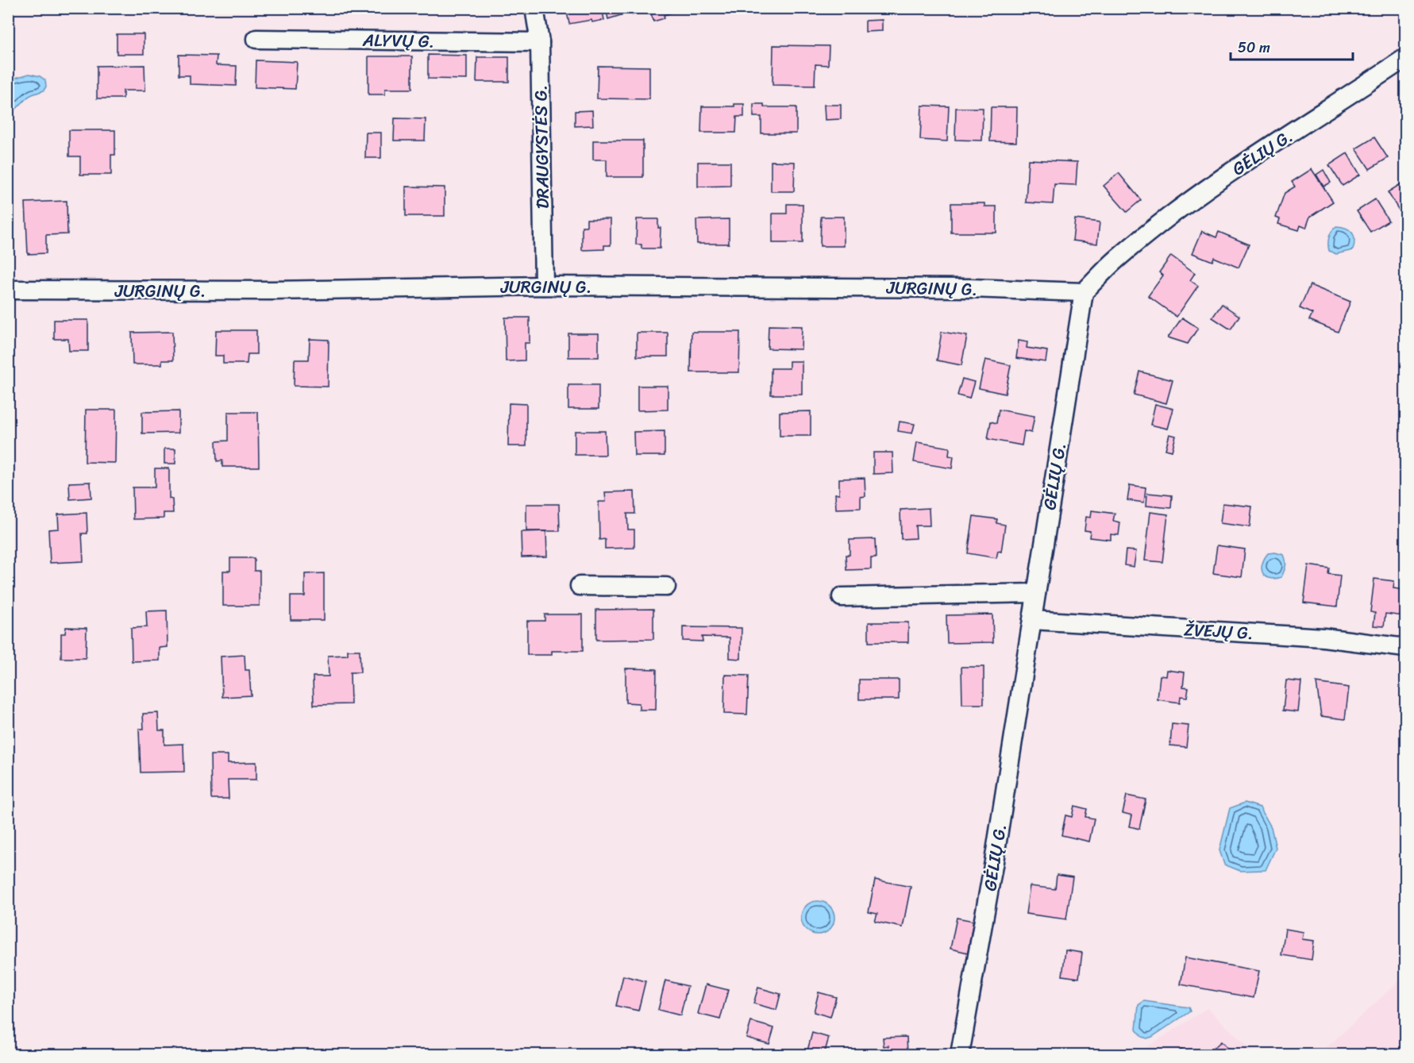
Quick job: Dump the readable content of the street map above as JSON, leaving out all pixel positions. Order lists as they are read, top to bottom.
{
  "streets": {
    "street": [
      "ALYVŲ G.",
      "DRAUGYSTĖS G.",
      "GĖLIŲ G.",
      "JURGINŲ G.",
      "ŽVEJŲ G."
    ]
  },
  "crossings": [
    ["ALYVŲ G.", "DRAUGYSTĖS G."],
    ["DRAUGYSTĖS G.", "JURGINŲ G."],
    ["GĖLIŲ G.", "JURGINŲ G."],
    ["GĖLIŲ G.", "ŽVEJŲ G."]
  ],
  "scale_bar": "50 m"
}
